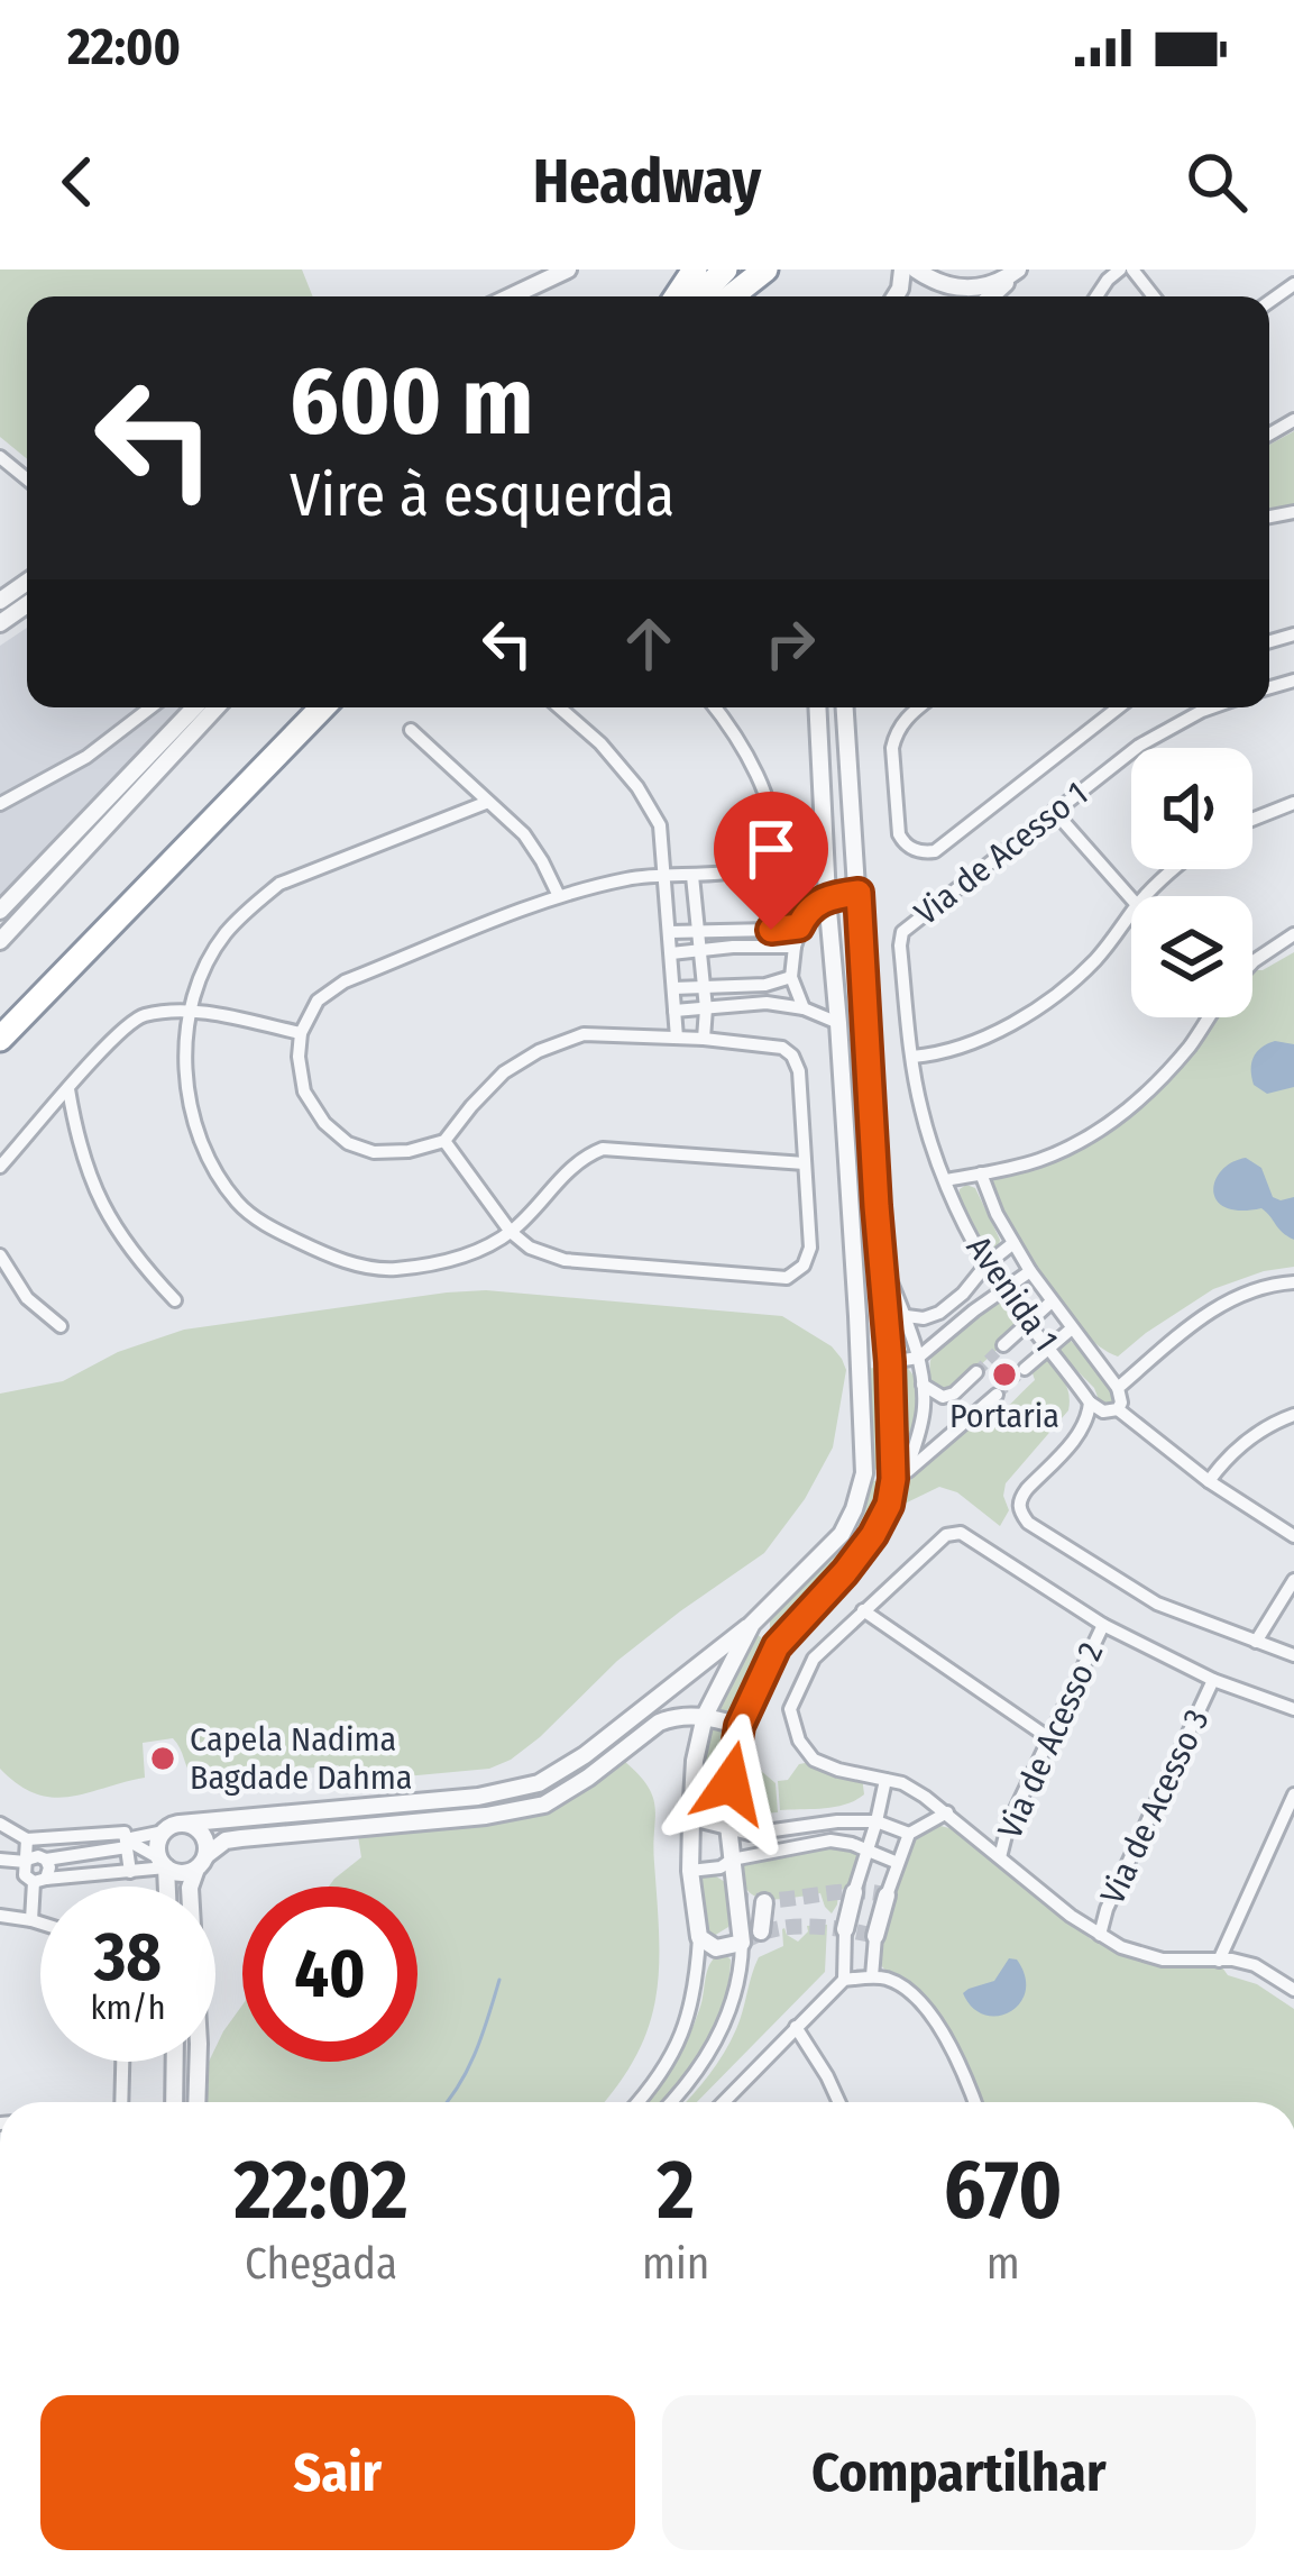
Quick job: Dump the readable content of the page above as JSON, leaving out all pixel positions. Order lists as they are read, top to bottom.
{
  "streets": {
    "street": [
      "Via de Acesso 1",
      "Avenida 1",
      "Via de Acesso 2",
      "Via de Acesso 3"
    ]
  },
  "crossings": [
    ["Via de Acesso 1", "Avenida 1"]
  ],
  "places": ["Portaria", "Capela Nadima Bagdade Dahma"],
  "page": {
    "status": "22:00",
    "header": "Headway",
    "turn": ["600 m", "Vire à esquerda"],
    "speed": "38 km/h",
    "limit": "40",
    "eta": [
      "22:02",
      "Chegada",
      "2",
      "min",
      "670",
      "m"
    ],
    "buttons": ["Sair", "Compartilhar"]
  }
}
